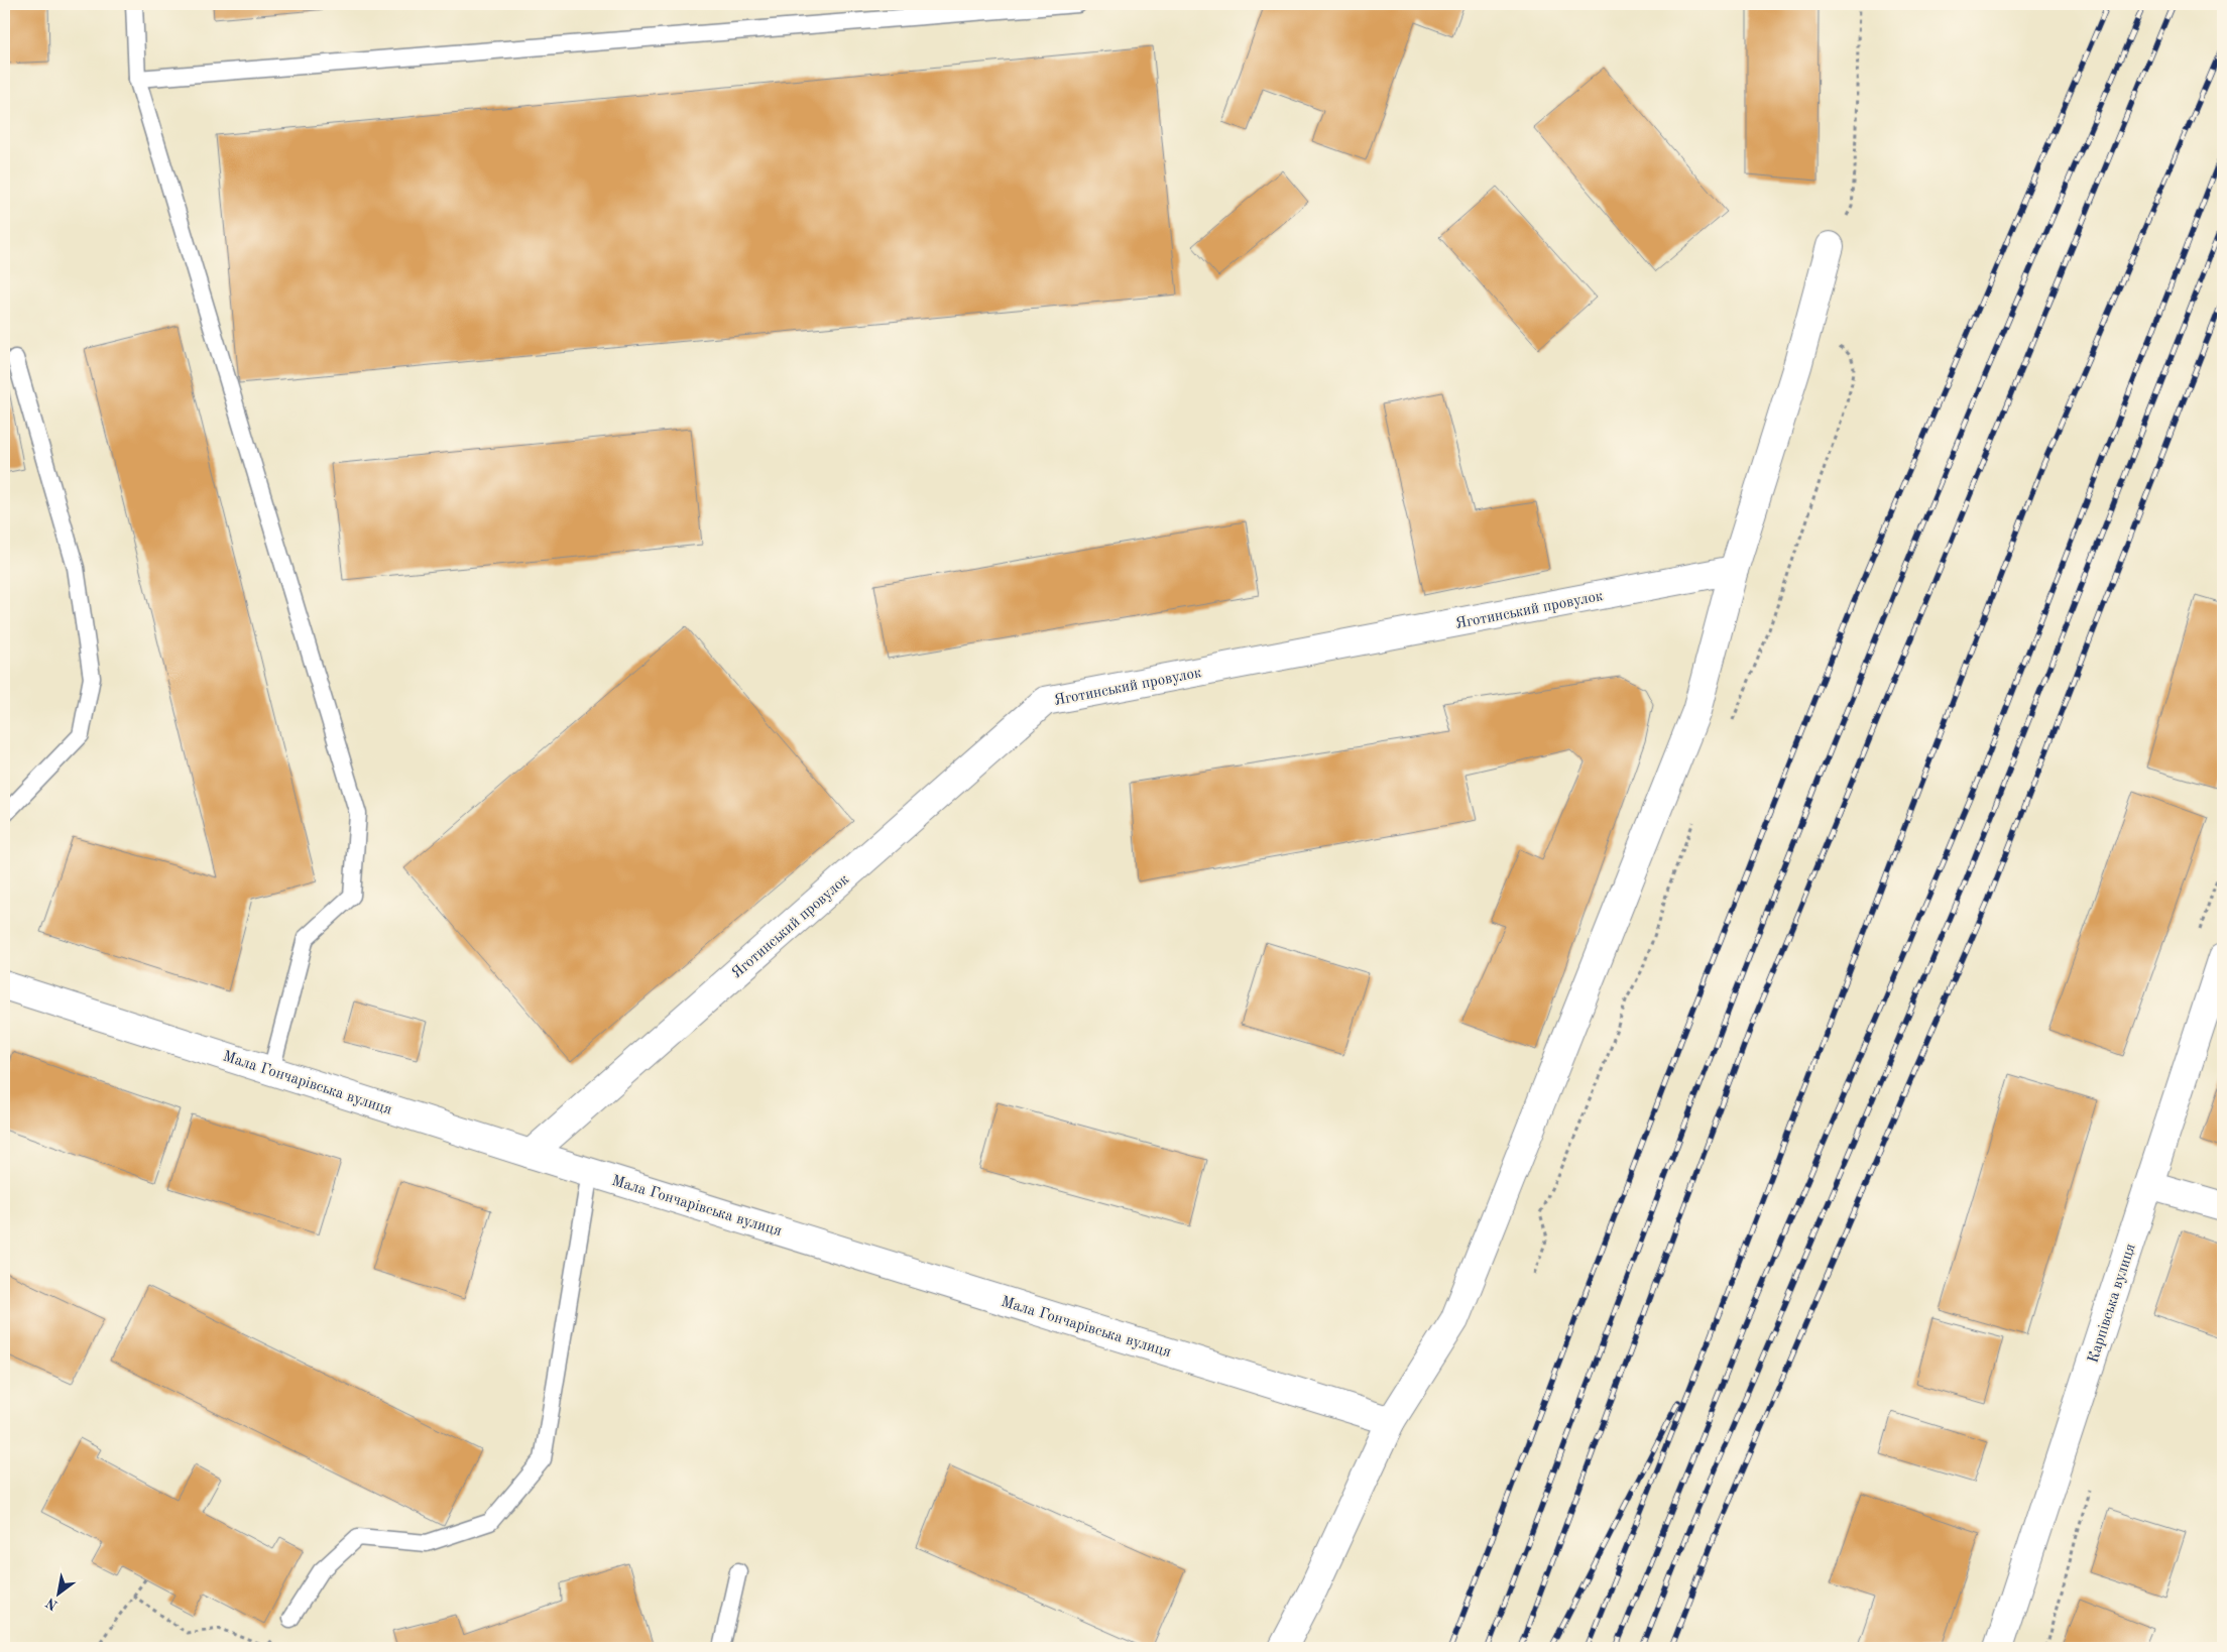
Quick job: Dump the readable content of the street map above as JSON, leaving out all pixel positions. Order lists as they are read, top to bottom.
{
  "streets": {
    "street": ["Яготинський провулок", "Мала Гончарівська вулиця", "Карпівська вулиця"]
  },
  "crossings": [
    ["Яготинський провулок", "Мала Гончарівська вулиця"]
  ],
  "north": "bottom left"
}
